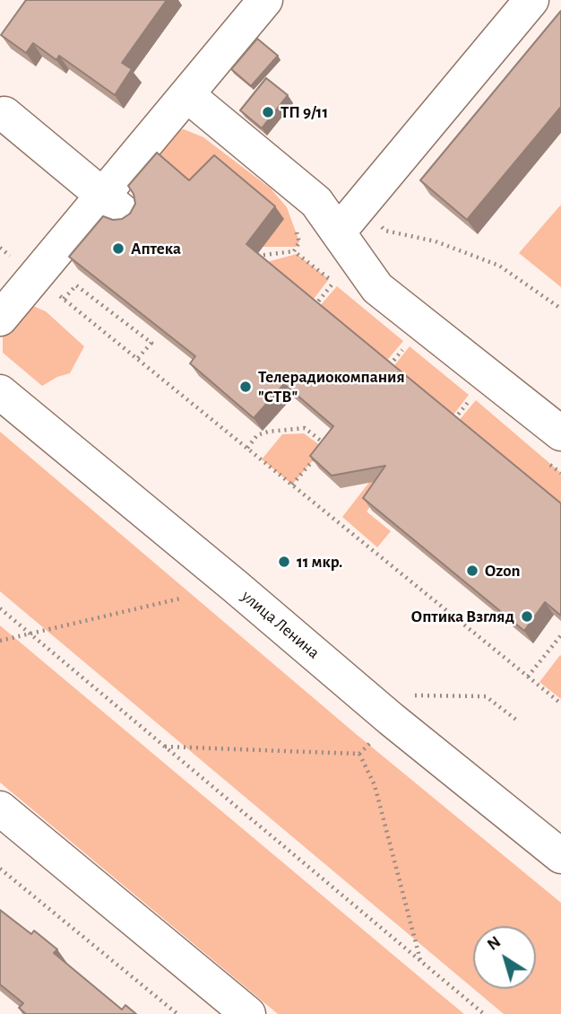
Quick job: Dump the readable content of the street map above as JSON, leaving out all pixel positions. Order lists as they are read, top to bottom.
{
  "streets": {
    "main road": ["улица Ленина"]
  },
  "places": [
    "ТП 9/11",
    "Аптека",
    "Телерадиокомпания \"СТВ\"",
    "11 мкр.",
    "Ozon",
    "Оптика Взгляд"
  ],
  "north": "top left"
}
